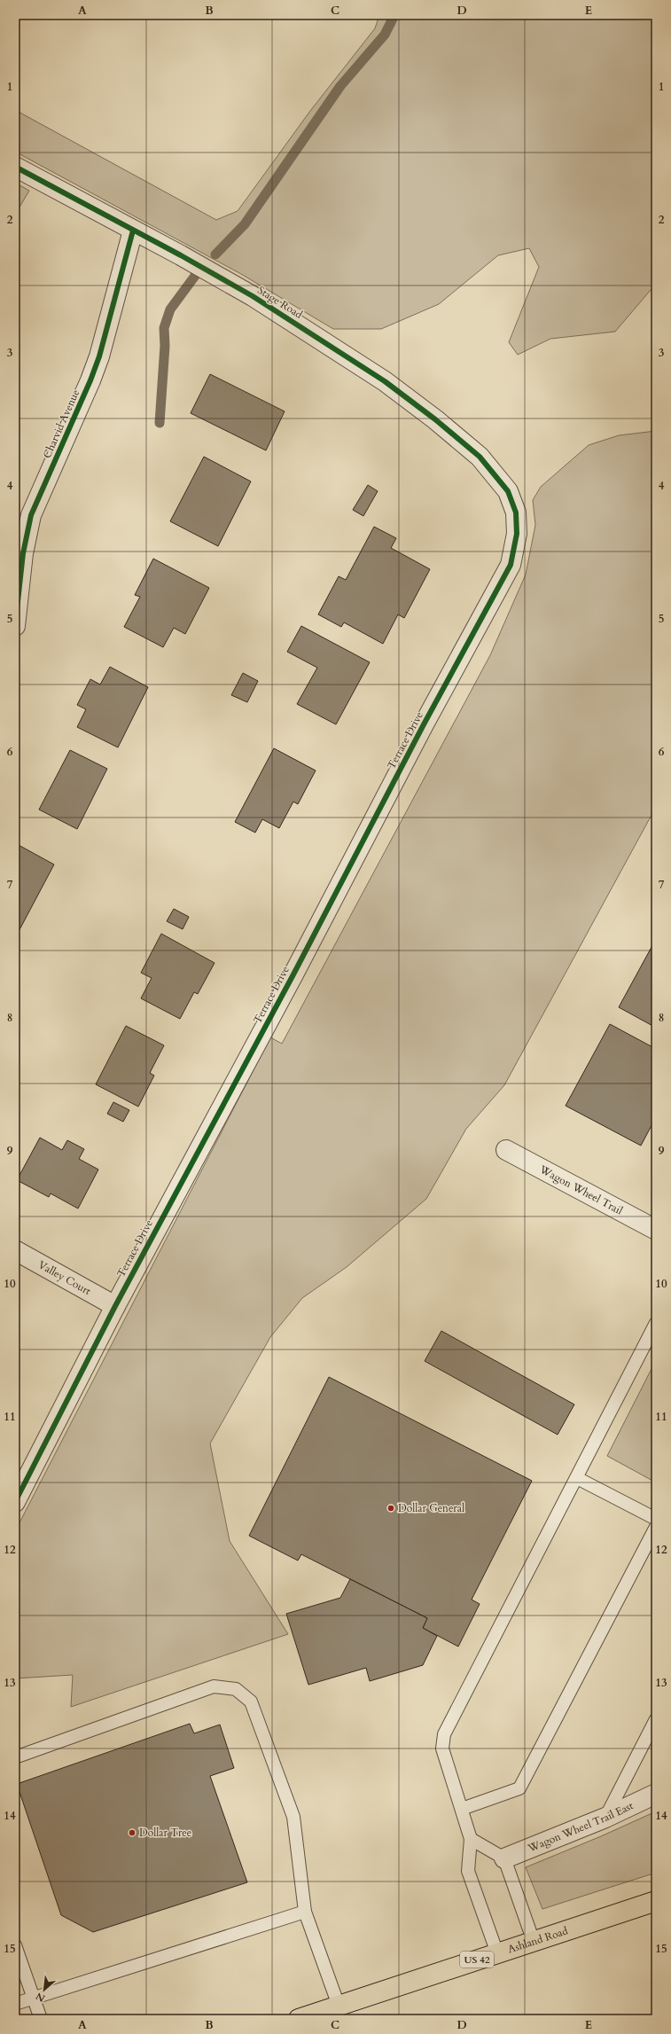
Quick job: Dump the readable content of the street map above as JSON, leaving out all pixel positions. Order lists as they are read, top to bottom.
{
  "streets": {
    "main road": ["Ashland Road", "US 42"],
    "street": [
      "Stage Road",
      "Charvid Avenue",
      "Terrace Drive",
      "Wagon Wheel Trail",
      "Valley Court",
      "Wagon Wheel Trail East"
    ]
  },
  "crossings": [
    ["Stage Road", "Charvid Avenue"],
    ["Stage Road", "Terrace Drive"],
    ["Terrace Drive", "Valley Court"]
  ],
  "places": ["Dollar General", "Dollar Tree"],
  "north": "bottom left",
  "grid": {
    "columns": [
      "A",
      "B",
      "C",
      "D",
      "E"
    ],
    "rows": [
      "1",
      "2",
      "3",
      "4",
      "5",
      "6",
      "7",
      "8",
      "9",
      "10",
      "11",
      "12",
      "13",
      "14",
      "15"
    ]
  }
}
